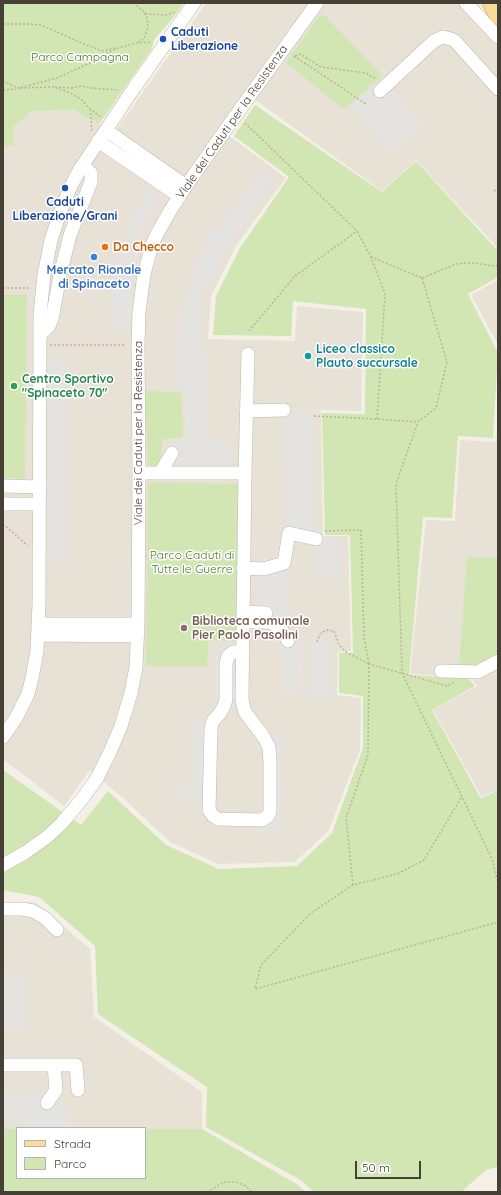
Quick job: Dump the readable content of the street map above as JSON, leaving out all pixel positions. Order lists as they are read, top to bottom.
{
  "streets": {
    "street": ["Viale dei Caduti per la Resistenza"]
  },
  "parks": ["Parco Campagna", "Parco Caduti di Tutte le Guerre"],
  "places": [
    "Caduti Liberazione",
    "Caduti Liberazione/Grani",
    "Da Checco",
    "Mercato Rionale di Spinaceto",
    "Liceo classico Plauto succursale",
    "Centro Sportivo \"Spinaceto 70\"",
    "Biblioteca comunale Pier Paolo Pasolini"
  ],
  "legend": ["Strada", "Parco"],
  "scale_bar": "50 m"
}
